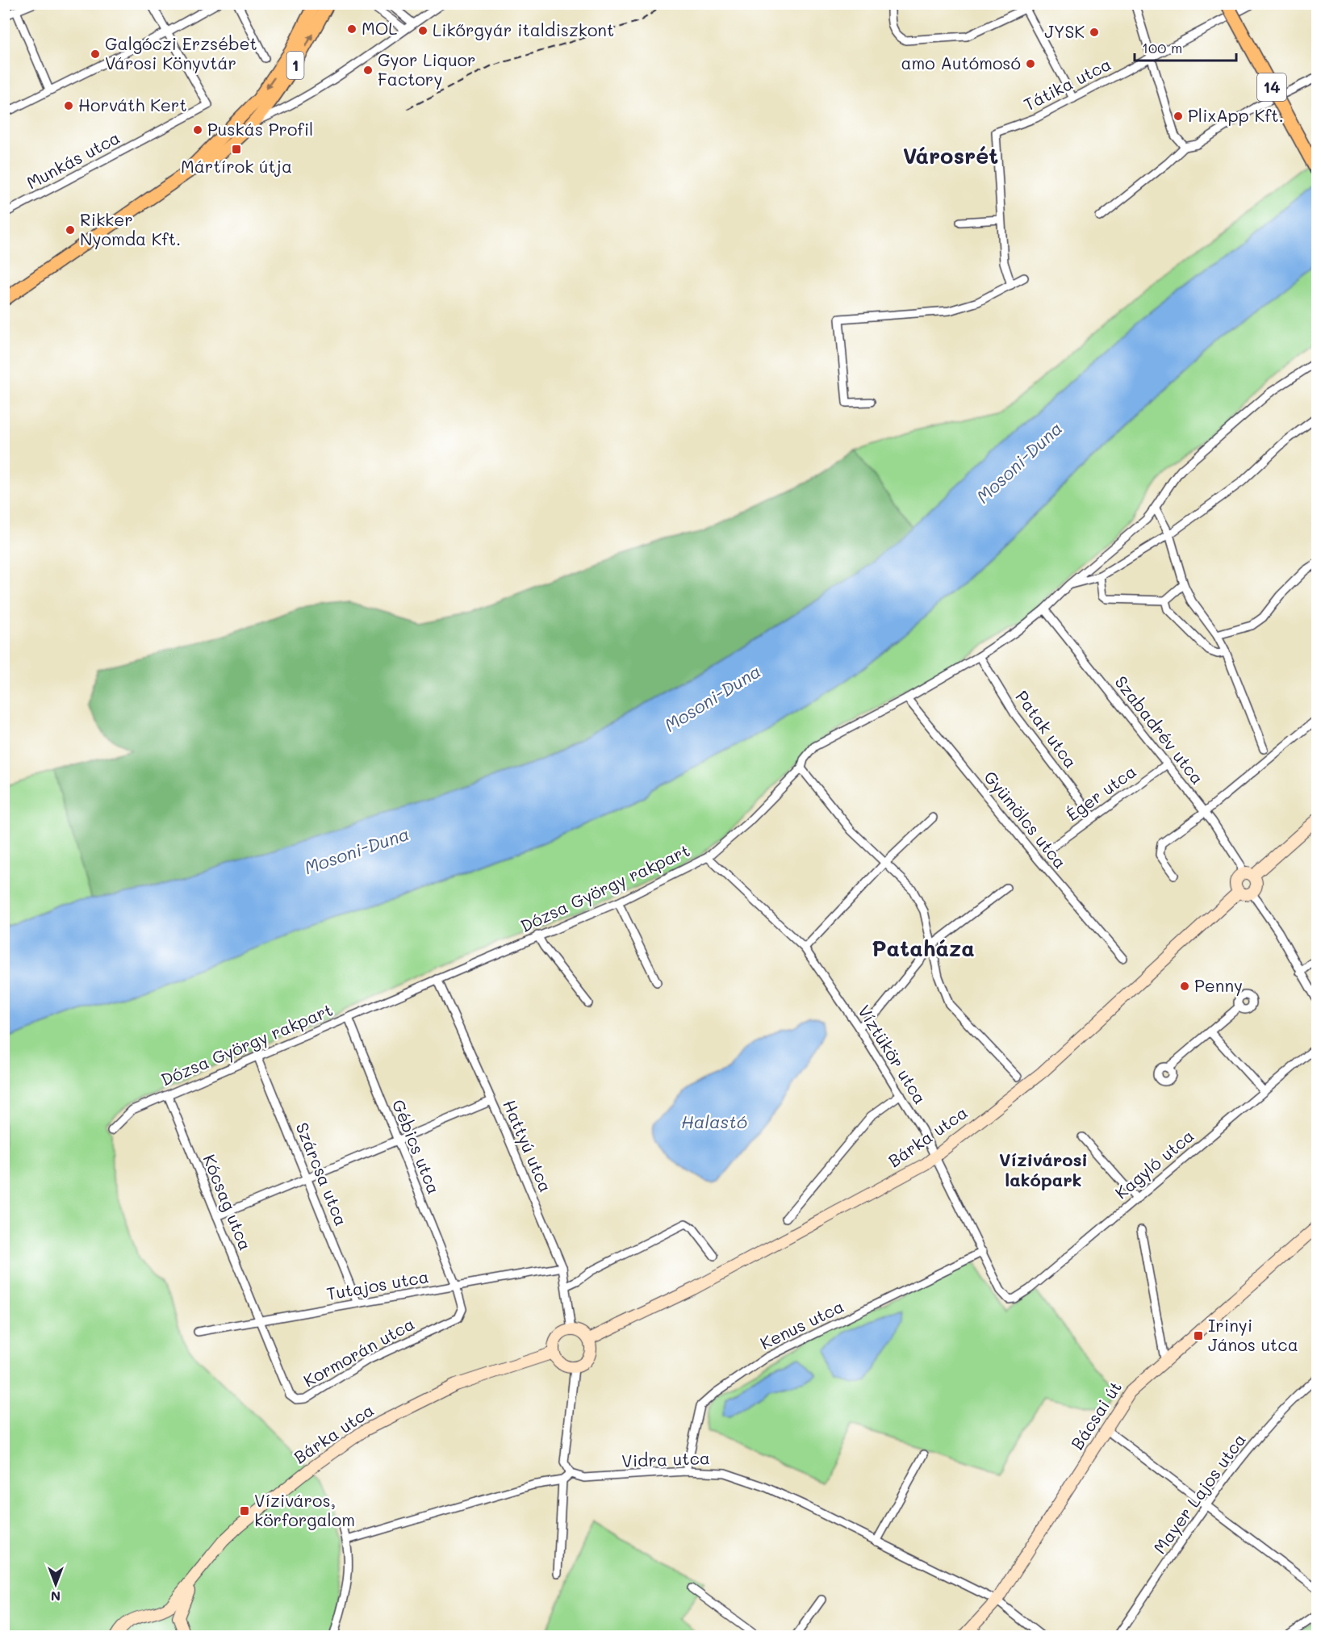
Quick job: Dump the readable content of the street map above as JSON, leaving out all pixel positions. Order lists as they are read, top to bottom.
{
  "streets": {
    "main road": ["1", "14"],
    "street": [
      "Tátika utca",
      "Munkás utca",
      "Patak utca",
      "Szabadrév utca",
      "Éger utca",
      "Gyümölcs utca",
      "Dózsa György rakpart",
      "Víztükör utca",
      "Bárka utca",
      "Hattyú utca",
      "Gébics utca",
      "Kagyló utca",
      "Szárcsa utca",
      "Kócsag utca",
      "Tutajos utca",
      "Kenus utca",
      "Kormorán utca",
      "Bácsai út",
      "Vidra utca",
      "Mayer Lajos utca"
    ]
  },
  "crossings": [
    ["Patak utca", "Éger utca"],
    ["Patak utca", "Dózsa György rakpart"],
    ["Szabadrév utca", "Éger utca"],
    ["Szabadrév utca", "Dózsa György rakpart"],
    ["Szabadrév utca", "Bárka utca"],
    ["Gyümölcs utca", "Dózsa György rakpart"],
    ["Dózsa György rakpart", "Víztükör utca"],
    ["Dózsa György rakpart", "Hattyú utca"],
    ["Dózsa György rakpart", "Gébics utca"],
    ["Dózsa György rakpart", "Szárcsa utca"],
    ["Dózsa György rakpart", "Kócsag utca"],
    ["Víztükör utca", "Bárka utca"],
    ["Víztükör utca", "Kagyló utca"],
    ["Víztükör utca", "Kenus utca"],
    ["Bárka utca", "Hattyú utca"],
    ["Hattyú utca", "Tutajos utca"],
    ["Gébics utca", "Tutajos utca"],
    ["Gébics utca", "Kormorán utca"],
    ["Szárcsa utca", "Tutajos utca"],
    ["Kócsag utca", "Tutajos utca"],
    ["Kócsag utca", "Kormorán utca"],
    ["Tutajos utca", "Kormorán utca"],
    ["Kenus utca", "Vidra utca"],
    ["Bácsai út", "Vidra utca"]
  ],
  "districts": ["Városrét", "Pataháza", "Vízivárosi lakópark"],
  "water": ["Mosoni-Duna", "Halastó"],
  "places": {
    "other": [
      "MOL",
      "Likőrgyár italdiszkont",
      "JYSK",
      "Galgóczi Erzsébet Városi Könyvtár",
      "amo Autómosó",
      "Gyor Liquor Factory",
      "Horváth Kert",
      "PlixApp Kft.",
      "Puskás Profil",
      "Rikker Nyomda Kft.",
      "Penny"
    ],
    "transit": ["Mártírok útja", "Irinyi János utca", "Víziváros, körforgalom"]
  },
  "scale_bar": "100 m",
  "north": "bottom"
}
